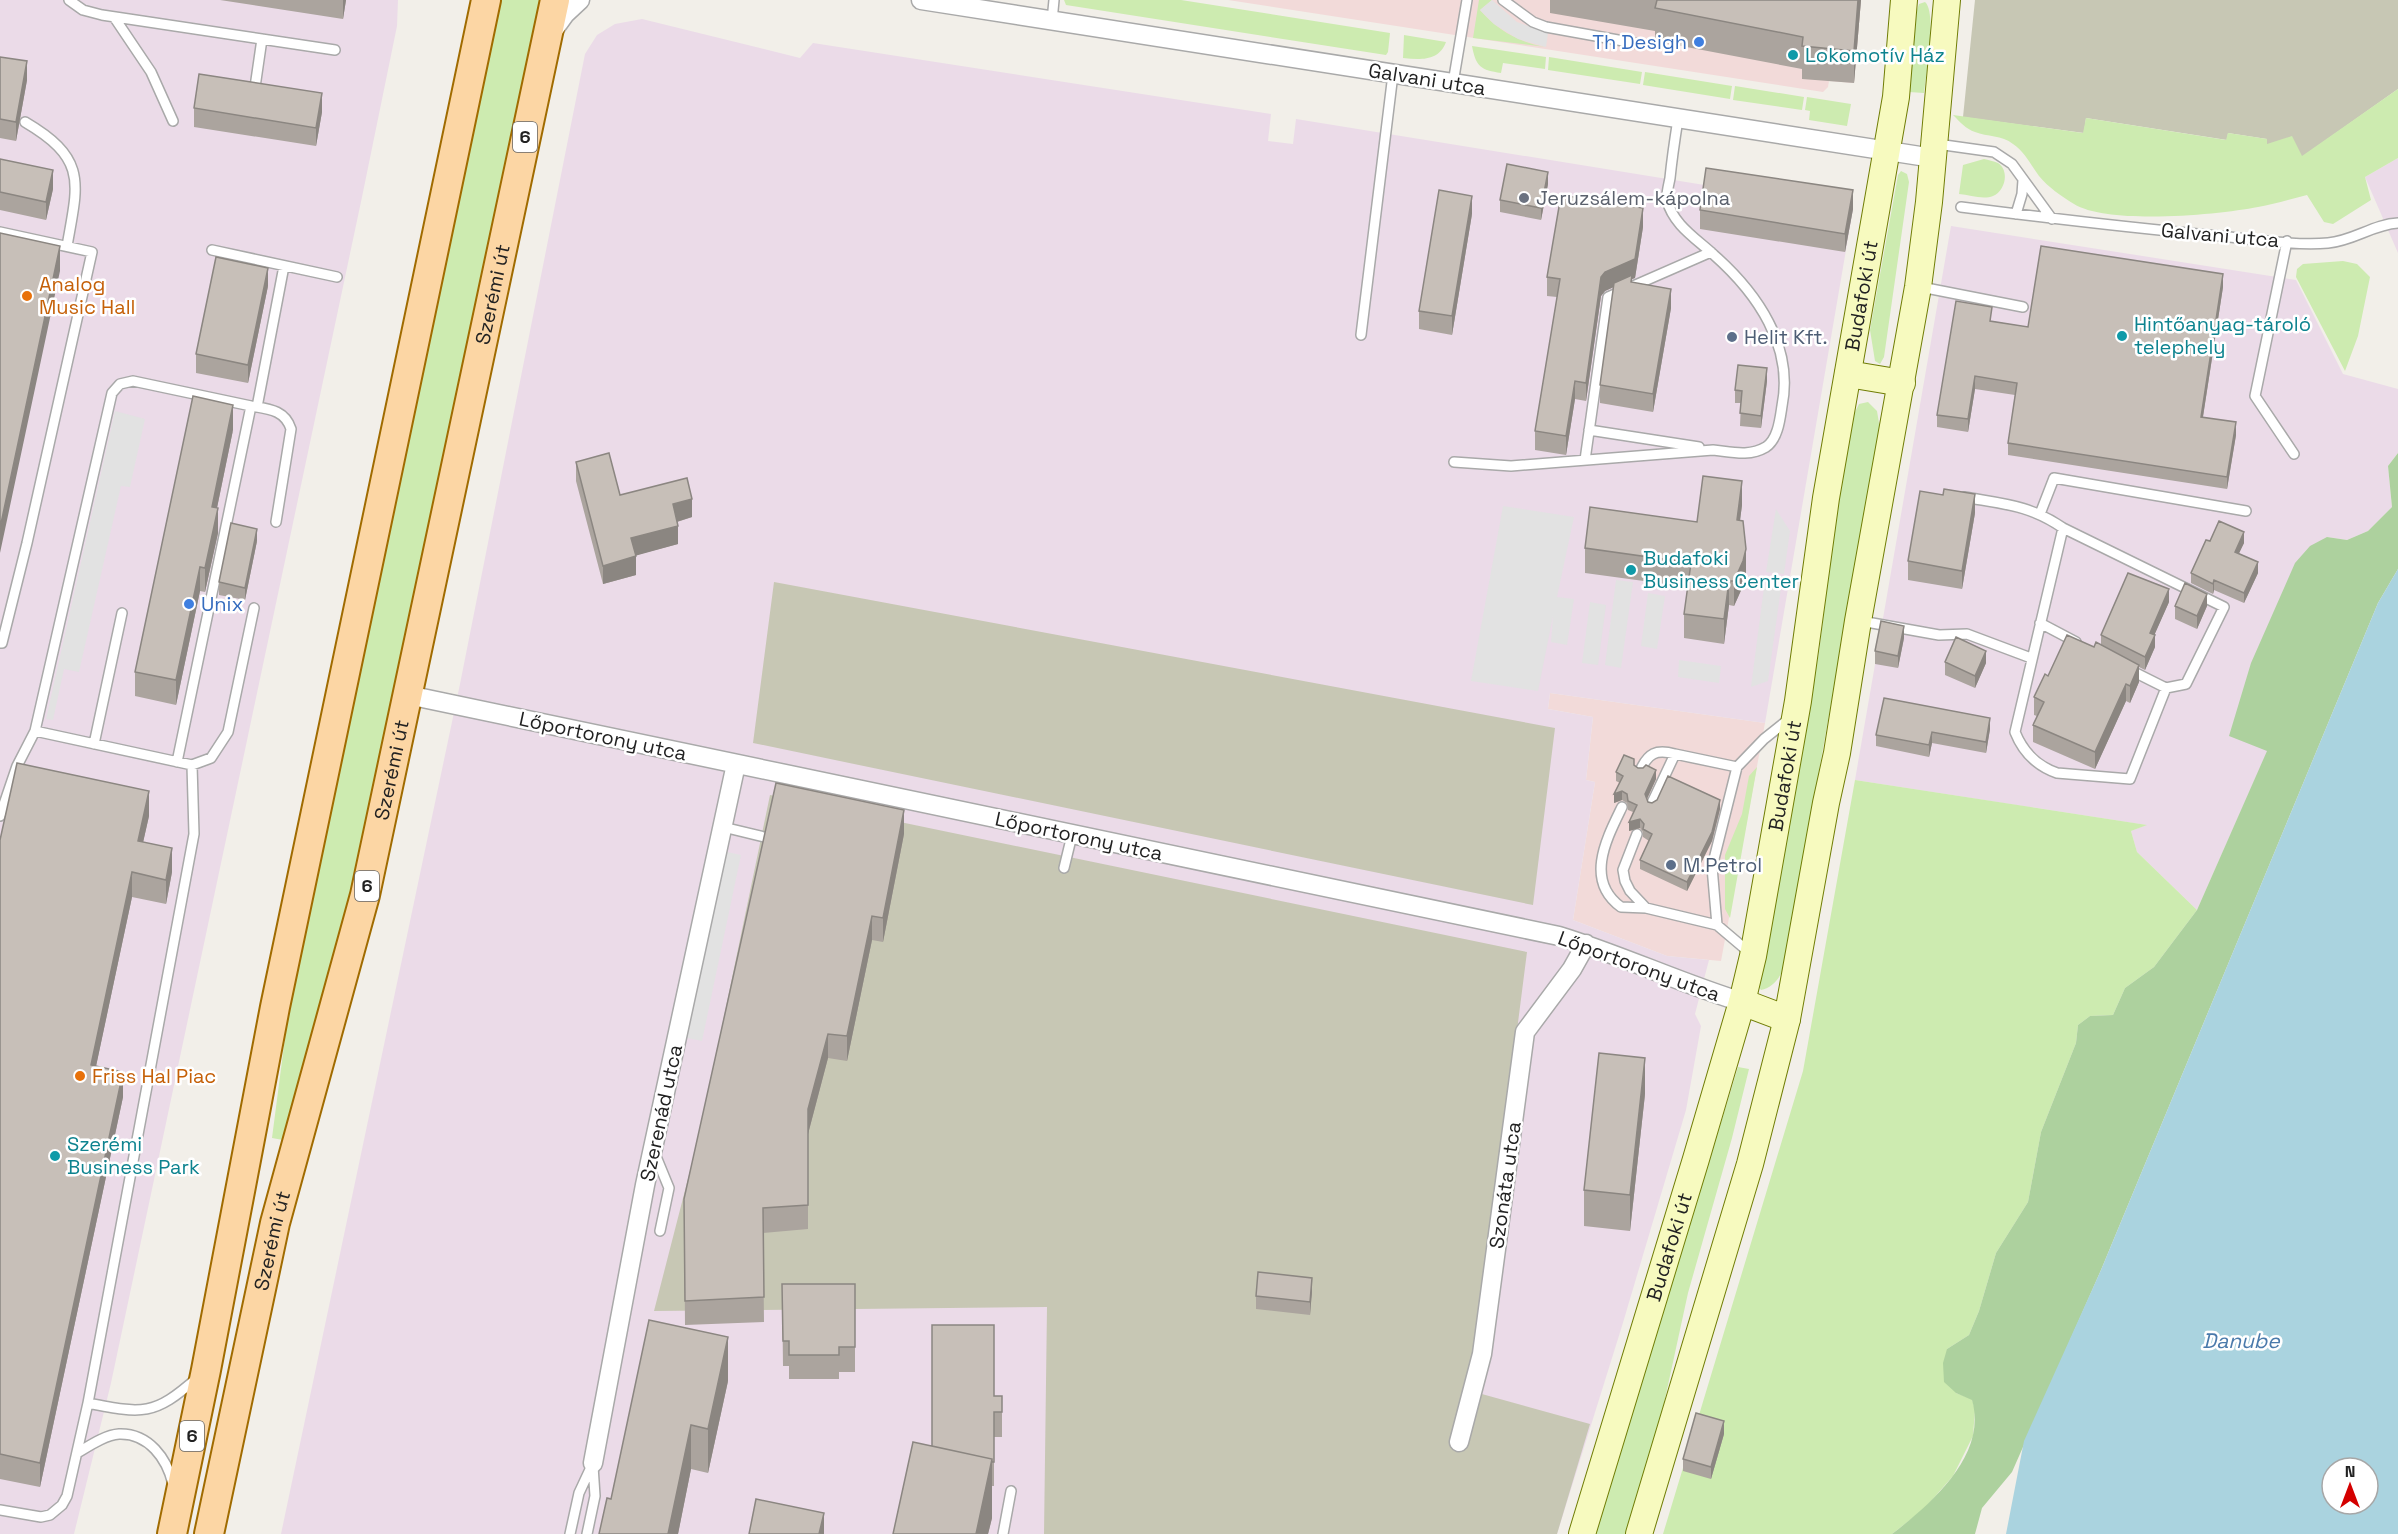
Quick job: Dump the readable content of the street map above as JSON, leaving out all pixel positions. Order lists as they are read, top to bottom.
{
  "streets": {
    "main road": ["6", "Szerémi út", "Budafoki út"],
    "street": [
      "Galvani utca",
      "Lőportorony utca",
      "Szerenád utca",
      "Szonáta utca"
    ]
  },
  "crossings": [
    ["Galvani utca", "Budafoki út"],
    ["Szerémi út", "Lőportorony utca"],
    ["Budafoki út", "Lőportorony utca"],
    ["Lőportorony utca", "Szerenád utca"],
    ["Lőportorony utca", "Szonáta utca"]
  ],
  "water": ["Danube"],
  "places": [
    "Th Desigh",
    "Lokomotív Ház",
    "Jeruzsálem-kápolna",
    "Analog Music Hall",
    "Hintőanyag-tároló telephely",
    "Helit Kft.",
    "Budafoki Business Center",
    "Unix",
    "M.Petrol",
    "Friss Hal Piac",
    "Szerémi Business Park"
  ],
  "north": "top"
}
